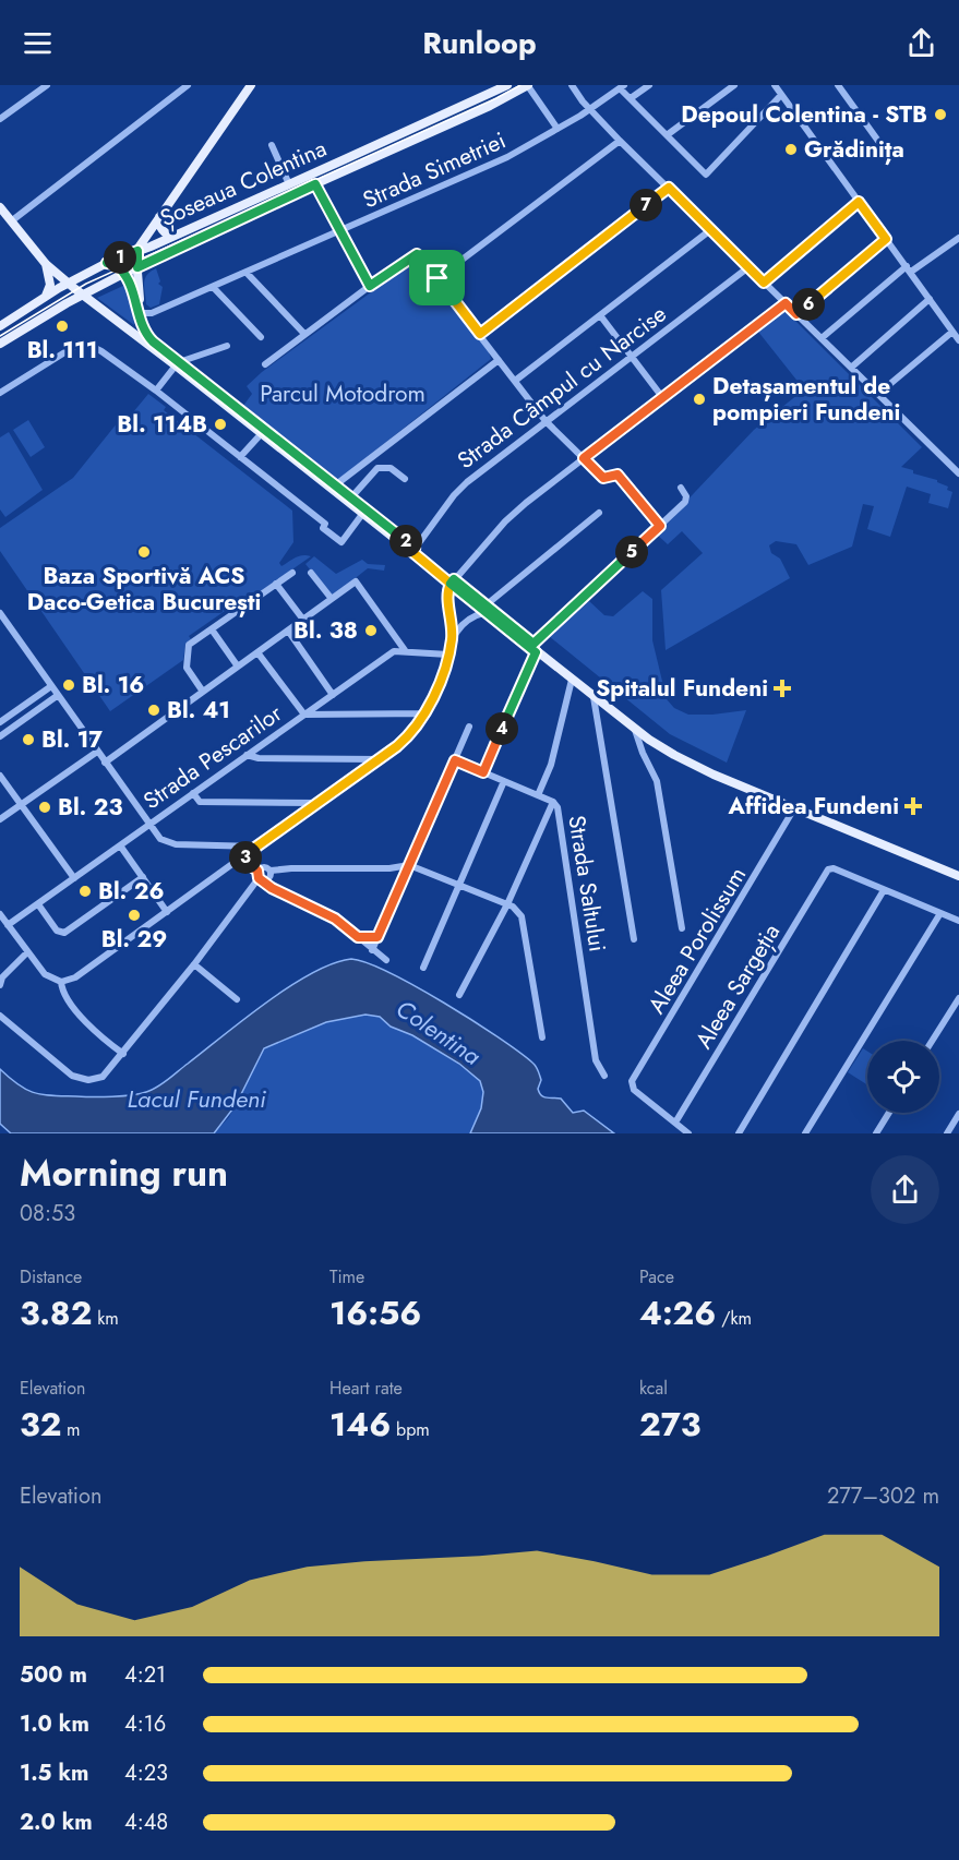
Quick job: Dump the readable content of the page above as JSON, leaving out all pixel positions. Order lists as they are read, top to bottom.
{
  "streets": {
    "main road": ["Șoseaua Colentina"],
    "street": [
      "Strada Simetriei",
      "Strada Câmpul cu Narcise",
      "Strada Pescarilor",
      "Strada Saltului",
      "Aleea Porolissum",
      "Aleea Sargeția"
    ]
  },
  "crossings": [
    ["Aleea Porolissum", "Aleea Sargeția"]
  ],
  "water": ["Colentina", "Lacul Fundeni"],
  "parks": ["Parcul Motodrom"],
  "places": {
    "other": [
      "Depoul Colentina - STB",
      "Grădinița",
      "Bl. 111",
      "Detașamentul de pompieri Fundeni",
      "Bl. 114B",
      "Baza Sportivă ACS Daco-Getica București",
      "Bl. 38",
      "Bl. 16",
      "Bl. 41",
      "Bl. 17",
      "Bl. 23",
      "Bl. 26",
      "Bl. 29"
    ],
    "health": ["Spitalul Fundeni", "Affidea Fundeni"]
  },
  "page": {
    "header": "Runloop",
    "pins": [
      "7",
      "1",
      "6",
      "2",
      "5",
      "4",
      "3"
    ],
    "heading": ["Morning run", "08:53"],
    "stats": [
      ["Distance", "3.82 km"],
      ["Time", "16:56"],
      ["Pace", "4:26 /km"],
      ["Elevation", "32 m"],
      ["Heart rate", "146 bpm"],
      ["kcal", "273"]
    ],
    "chart": ["Elevation", "277–302 m"],
    "list": [
      {
        "name": "500 m",
        "note": "4:21"
      },
      {
        "name": "1.0 km",
        "note": "4:16"
      },
      {
        "name": "1.5 km",
        "note": "4:23"
      },
      {
        "name": "2.0 km",
        "note": "4:48"
      }
    ]
  }
}
